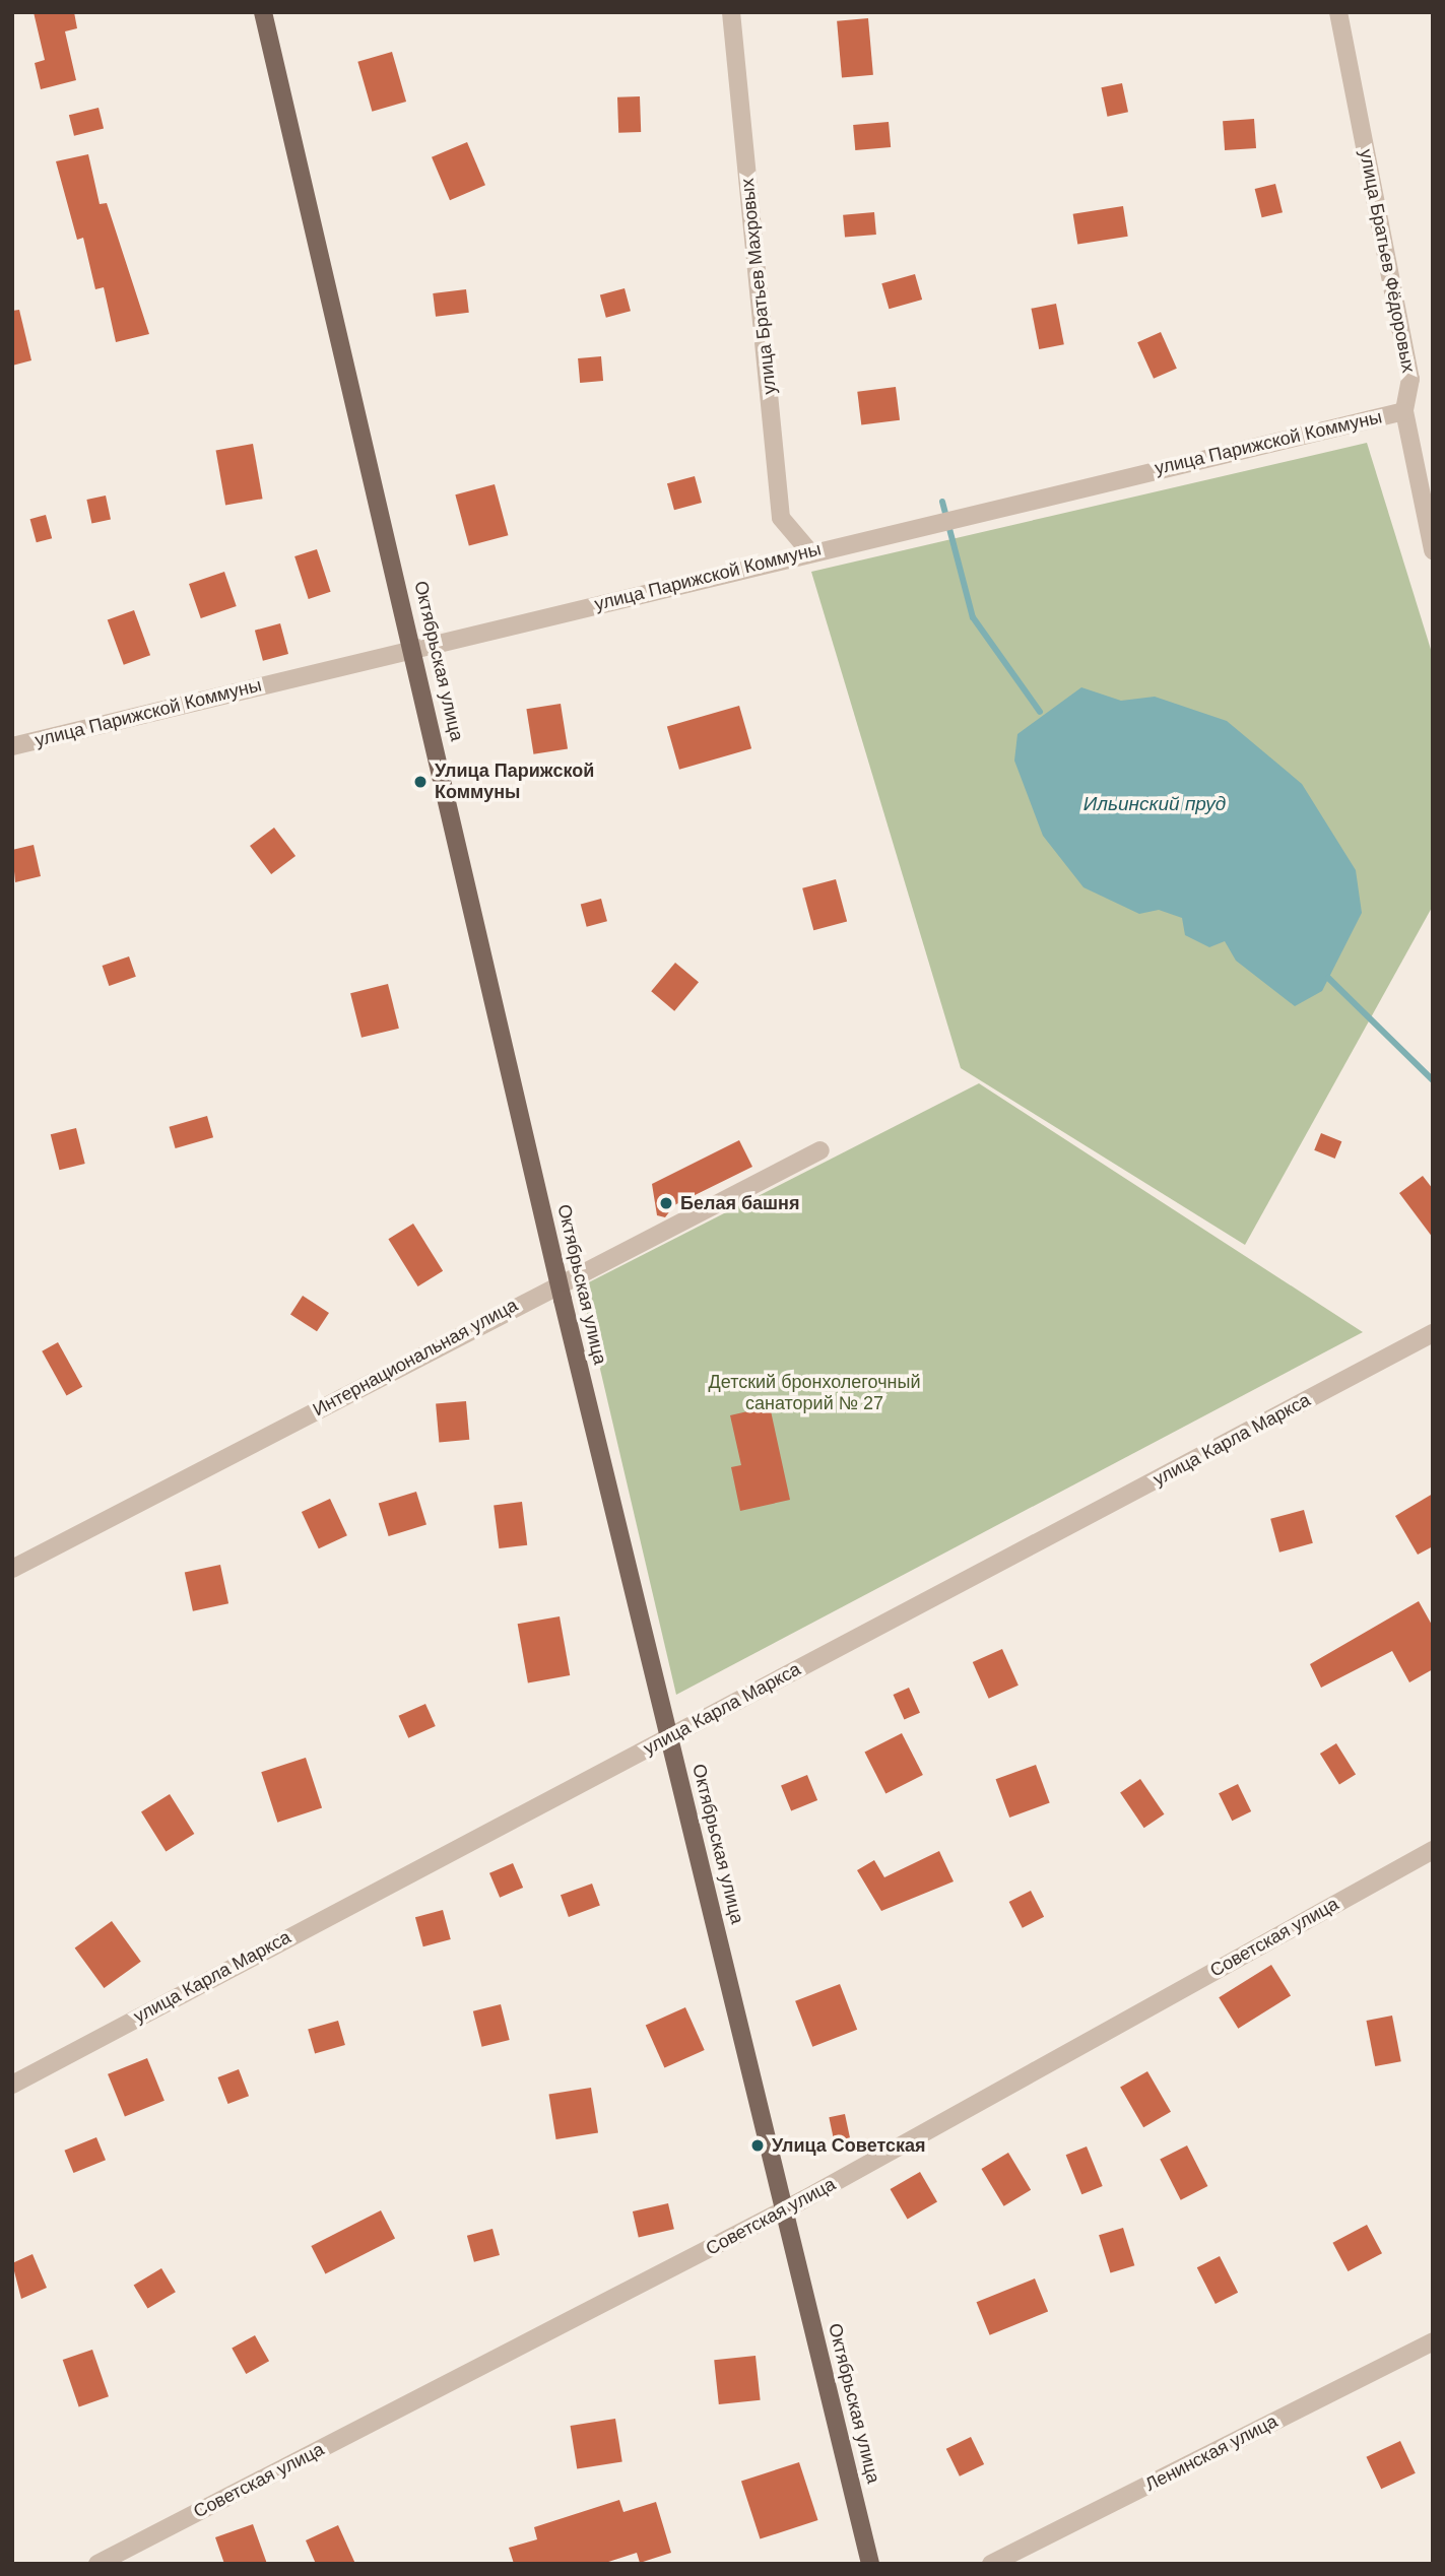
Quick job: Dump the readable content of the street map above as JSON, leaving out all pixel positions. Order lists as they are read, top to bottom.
{
  "streets": {
    "main road": ["Октябрьская улица"],
    "street": [
      "улица Братьев Фёдоровых",
      "улица Братьев Махровых",
      "улица Парижской Коммуны",
      "Интернациональная улица",
      "улица Карла Маркса",
      "Советская улица",
      "Ленинская улица"
    ]
  },
  "crossings": [
    ["улица Братьев Фёдоровых", "улица Парижской Коммуны"],
    ["улица Братьев Махровых", "улица Парижской Коммуны"],
    ["улица Парижской Коммуны", "Октябрьская улица"],
    ["Октябрьская улица", "Интернациональная улица"],
    ["Октябрьская улица", "улица Карла Маркса"],
    ["Октябрьская улица", "Советская улица"]
  ],
  "water": ["Ильинский пруд"],
  "parks": ["Детский бронхолегочный санаторий № 27"],
  "places": ["Улица Парижской Коммуны", "Белая башня", "Улица Советская"]
}
